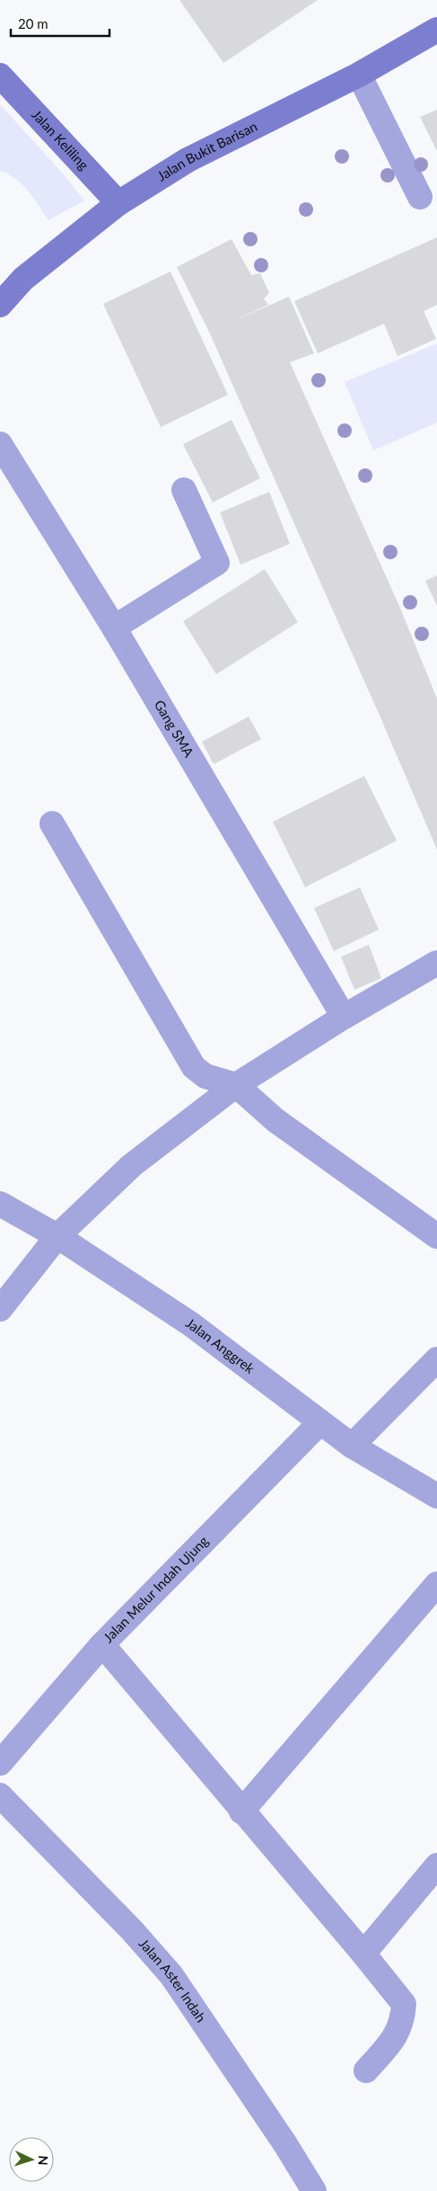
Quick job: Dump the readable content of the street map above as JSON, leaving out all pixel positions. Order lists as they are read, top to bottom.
{
  "streets": {
    "main road": ["Jalan Keliling", "Jalan Bukit Barisan"],
    "street": [
      "Gang SMA",
      "Jalan Anggrek",
      "Jalan Melur Indah Ujung",
      "Jalan Aster Indah"
    ]
  },
  "crossings": [
    ["Jalan Keliling", "Jalan Bukit Barisan"],
    ["Jalan Anggrek", "Jalan Melur Indah Ujung"]
  ],
  "scale_bar": "20 m",
  "north": "right"
}
